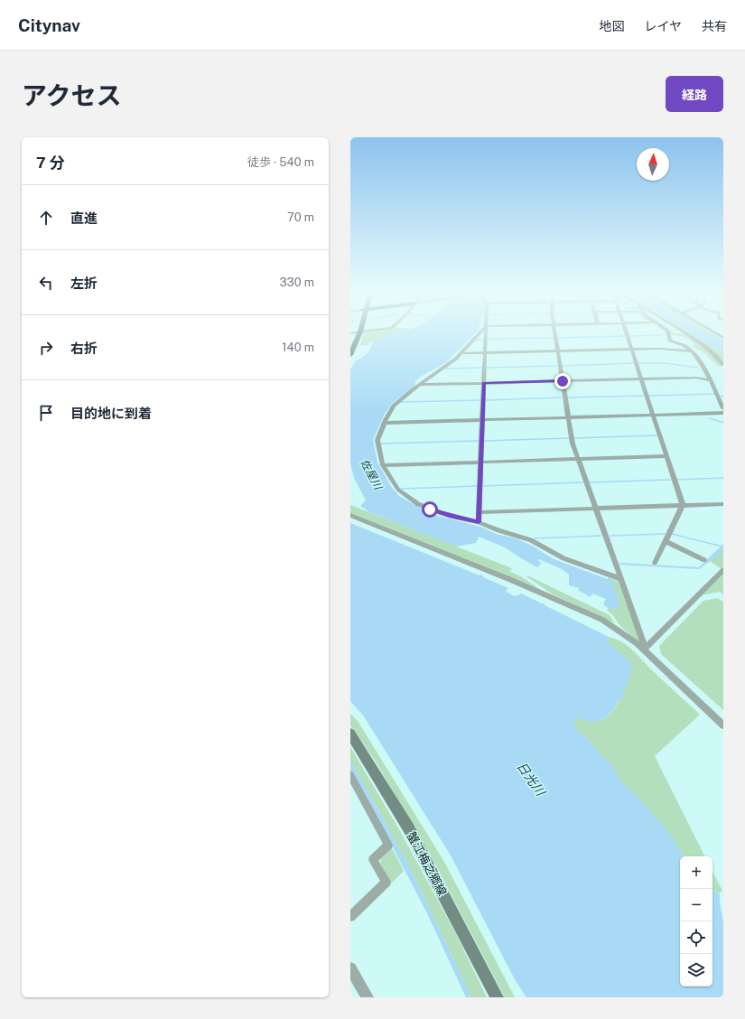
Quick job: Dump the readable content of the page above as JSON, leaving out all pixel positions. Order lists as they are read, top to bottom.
{
  "streets": {
    "main road": ["蟹江梅之郷線"]
  },
  "water": ["佐屋川", "日光川"],
  "north": "top",
  "page": {
    "header": "Citynav",
    "nav": ["地図", "レイヤ", "共有"],
    "title": "アクセス",
    "buttons": "経路",
    "heading": ["7 分", "徒歩 · 540 m"],
    "list": [
      ["直進", "70 m"],
      ["左折", "330 m"],
      ["右折", "140 m"],
      "目的地に到着"
    ],
    "map_buttons": ["+", "−"]
  }
}
